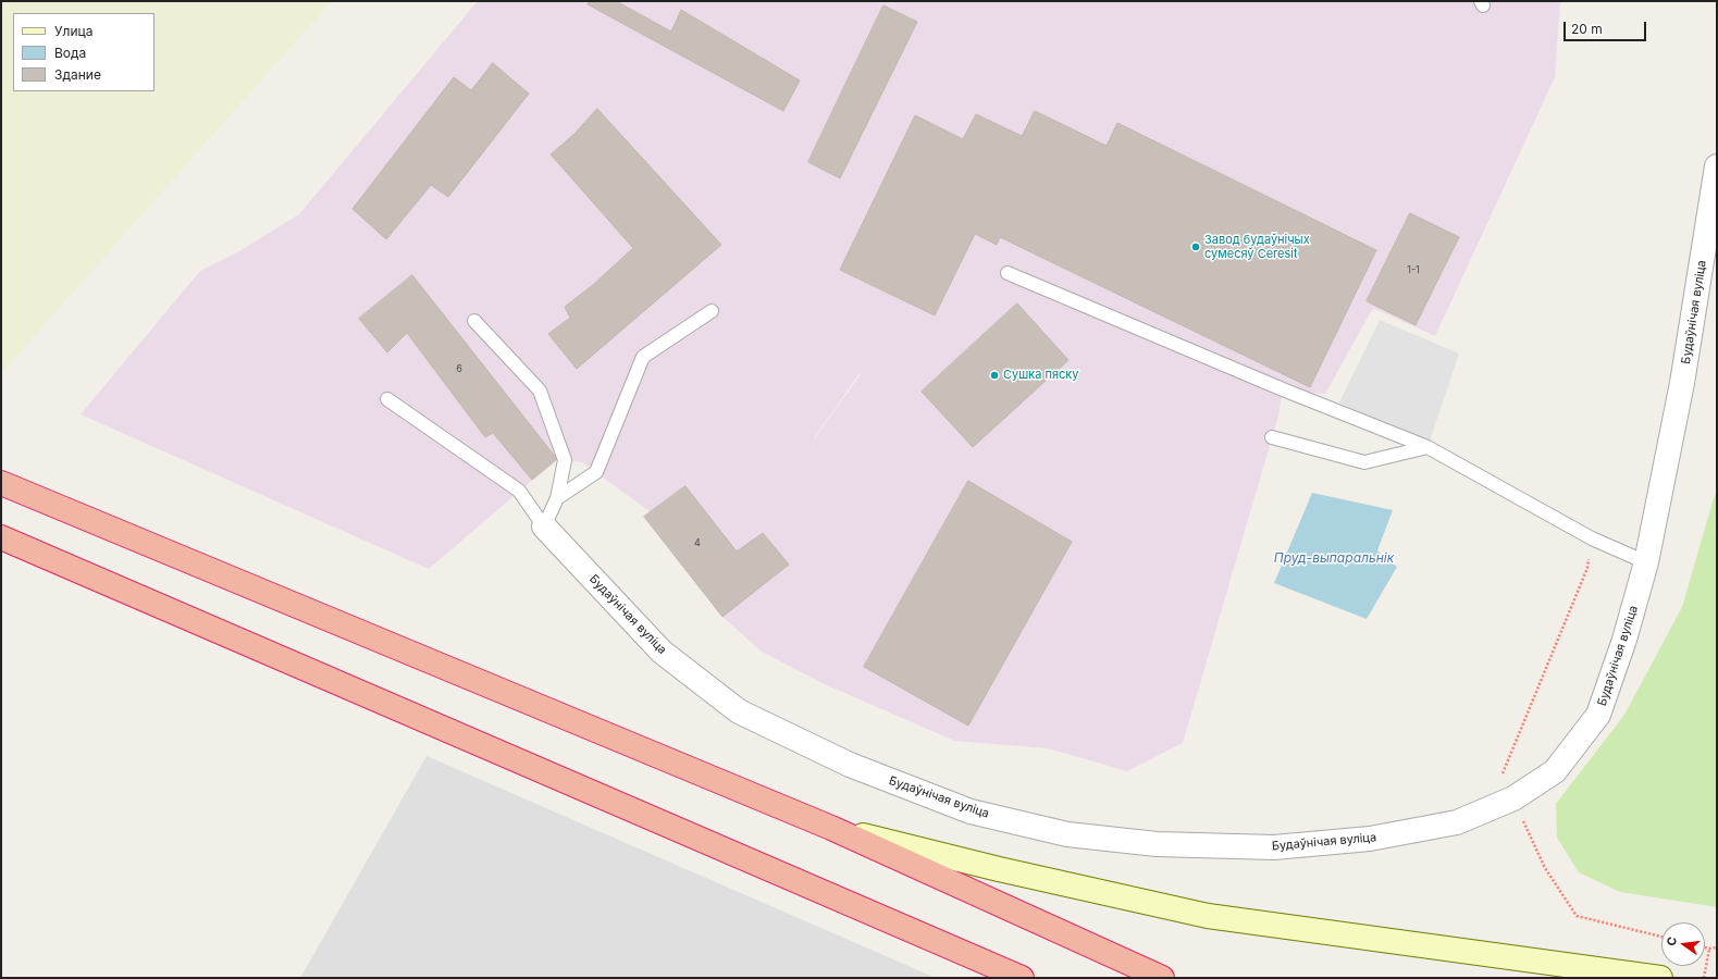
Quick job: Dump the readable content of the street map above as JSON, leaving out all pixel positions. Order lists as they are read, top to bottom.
{
  "streets": {
    "street": ["Будаўнічая вуліца"]
  },
  "water": ["Пруд-выпаральнік"],
  "places": ["Завод будаўнічых сумесяў Ceresit", "Сушка пяску"],
  "house_numbers": ["1-1", "6", "4"],
  "legend": ["Улица", "Вода", "Здание"],
  "scale_bar": "20 m",
  "north": "left"
}
